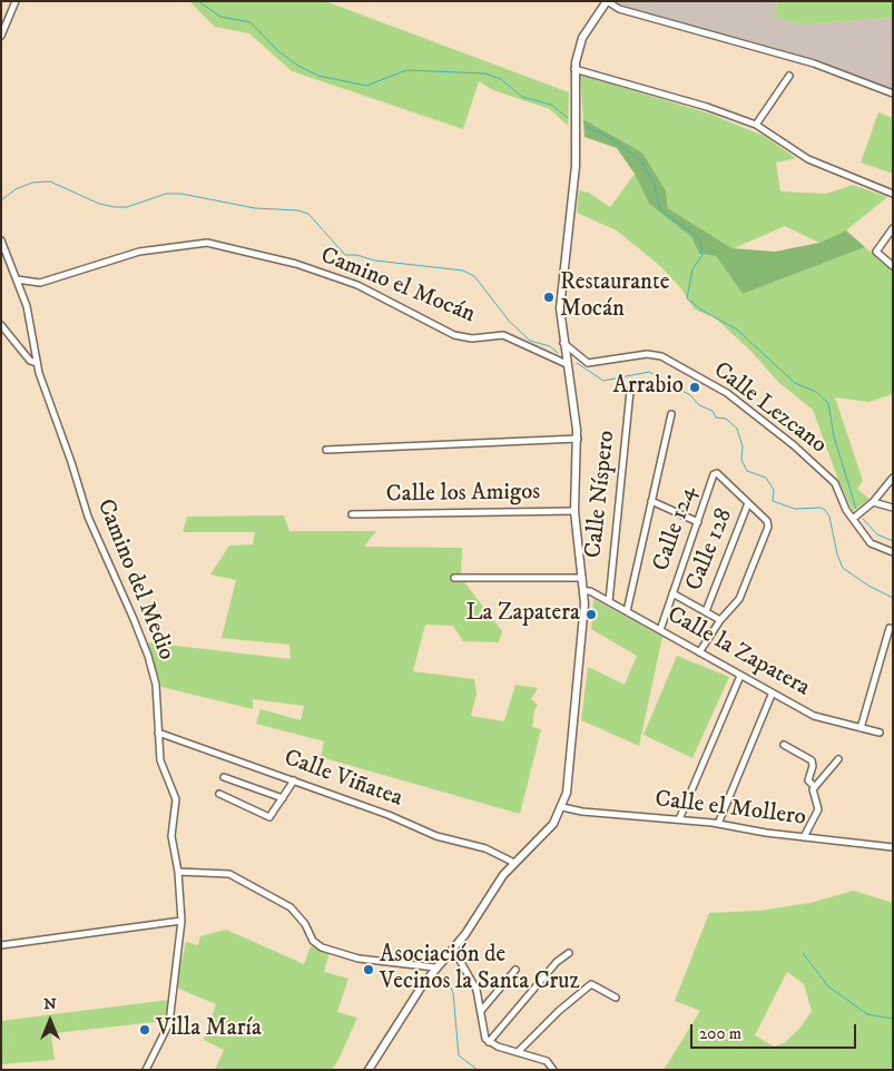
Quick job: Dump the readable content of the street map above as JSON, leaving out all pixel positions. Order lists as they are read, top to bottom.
{
  "streets": {
    "street": [
      "Camino el Mocán",
      "Calle Lezcano",
      "Calle los Amigos",
      "Calle Níspero",
      "Calle 124",
      "Calle 128",
      "Camino del Medio",
      "Calle la Zapatera",
      "Calle Viñatea",
      "Calle el Mollero"
    ]
  },
  "crossings": [
    ["Camino el Mocán", "Camino del Medio"],
    ["Calle Níspero", "Calle la Zapatera"],
    ["Calle 124", "Calle 128"],
    ["Calle 124", "Calle la Zapatera"],
    ["Camino del Medio", "Calle Viñatea"]
  ],
  "places": [
    "Restaurante Mocán",
    "Arrabio",
    "La Zapatera",
    "Asociación de Vecinos la Santa Cruz",
    "Villa María"
  ],
  "scale_bar": "200 m",
  "north": "top"
}
